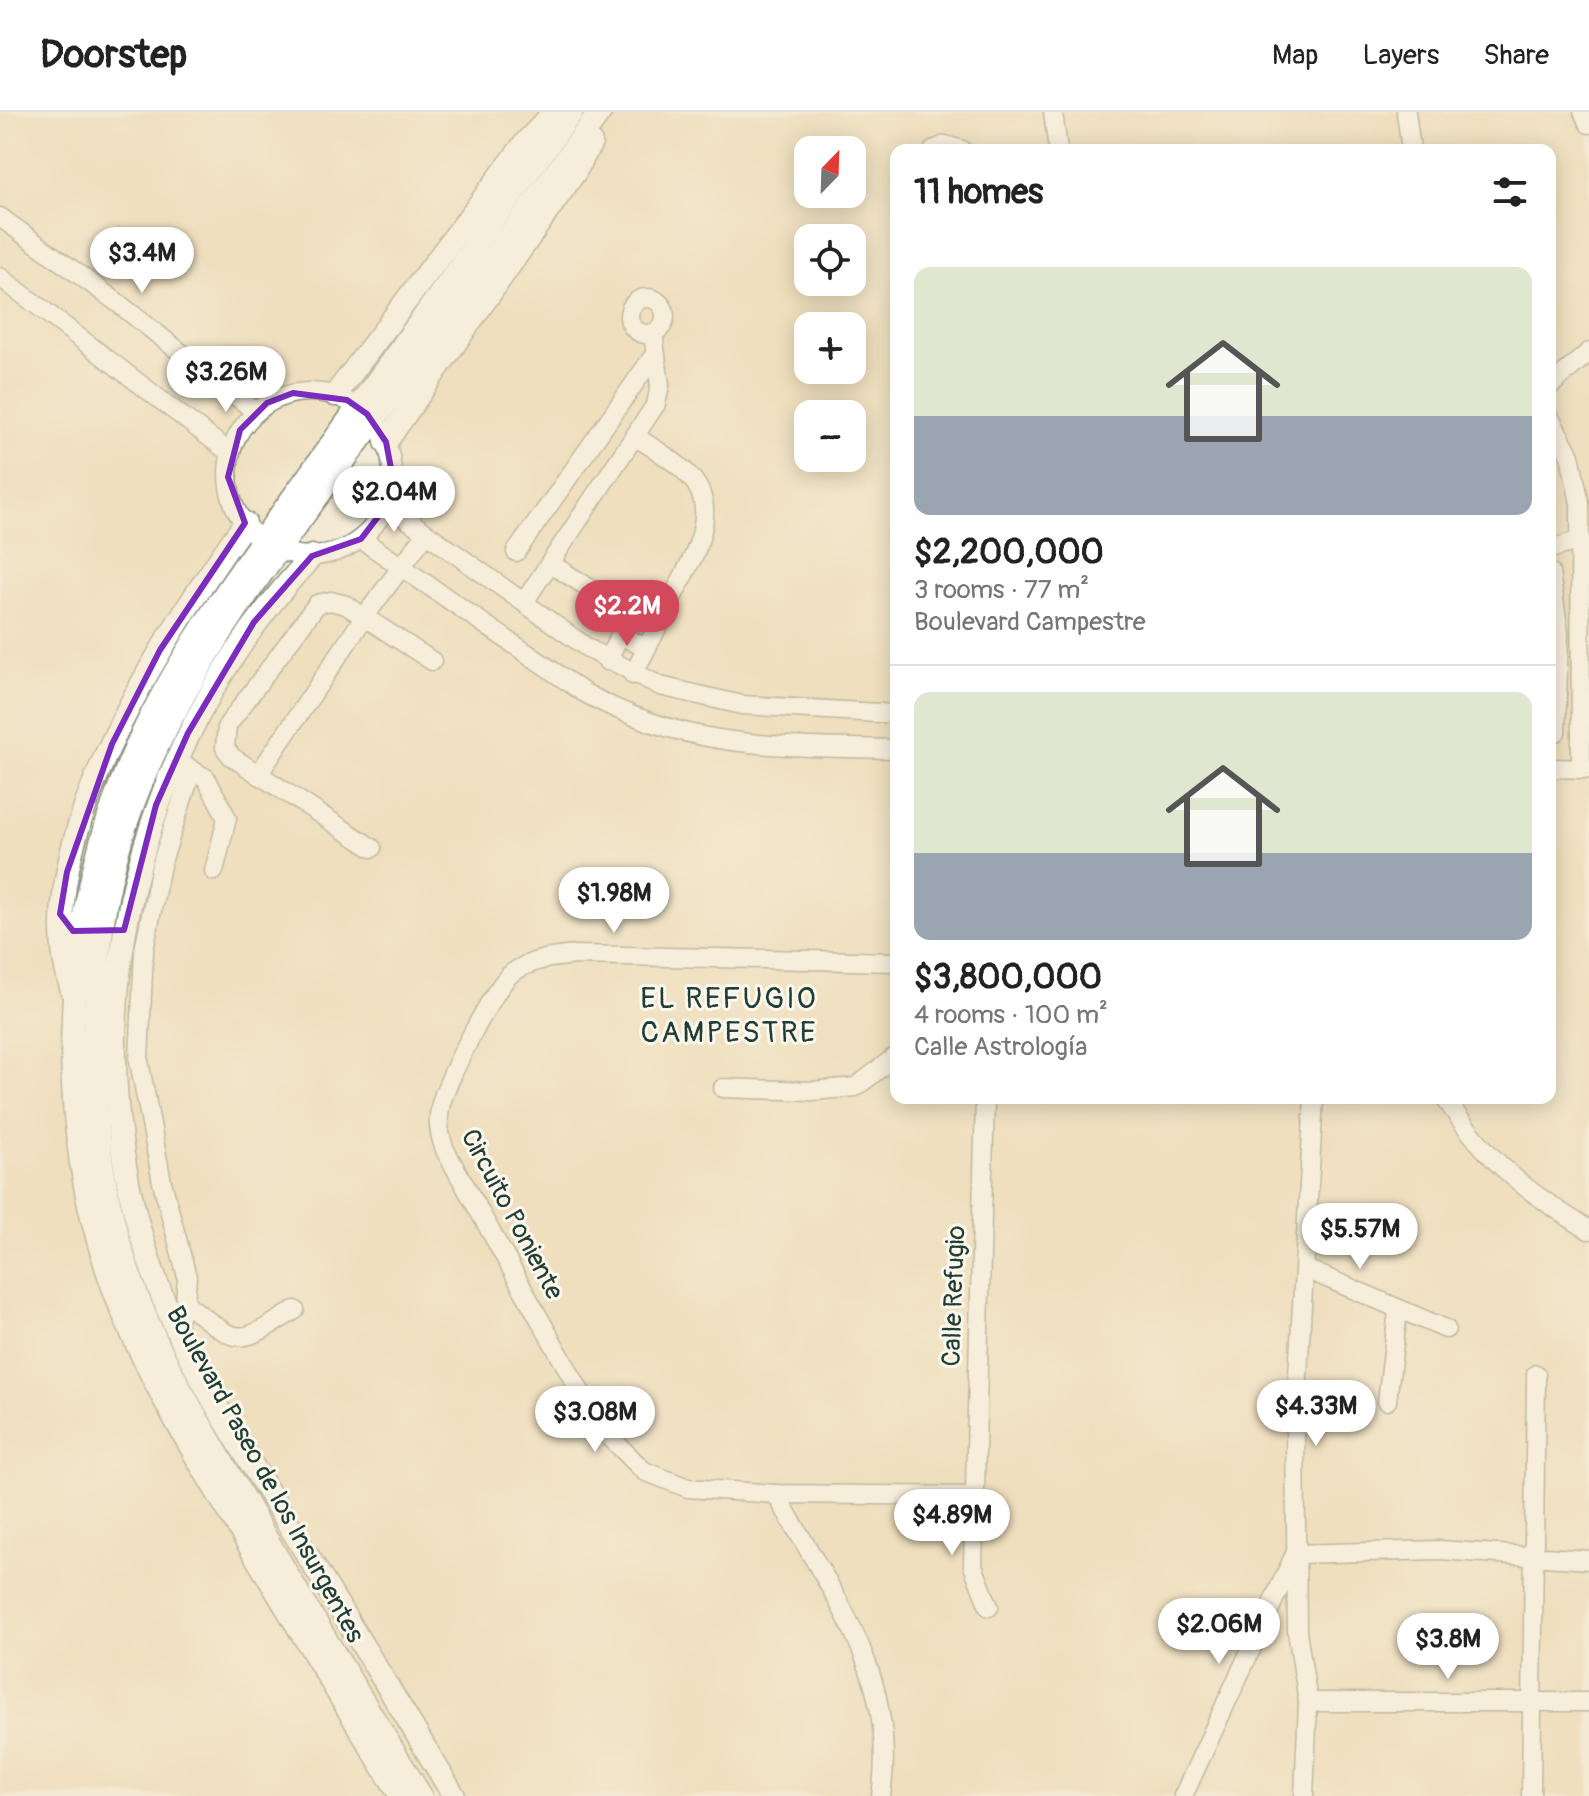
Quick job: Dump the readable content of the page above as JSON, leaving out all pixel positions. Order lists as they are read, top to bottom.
{
  "streets": {
    "main road": ["Boulevard Paseo de los Insurgentes"],
    "street": ["Circuito Poniente", "Calle Refugio"]
  },
  "crossings": [
    ["Circuito Poniente", "Calle Refugio"]
  ],
  "districts": ["EL REFUGIO CAMPESTRE"],
  "north": "top right",
  "page": {
    "header": "Doorstep",
    "nav": ["Map", "Layers", "Share"],
    "map_buttons": ["+", "−"],
    "heading": "11 homes",
    "price": [
      "$3.4M",
      "$3.26M",
      "$2.04M",
      "$2.2M",
      "$1.98M",
      "$5.57M",
      "$4.33M",
      "$3.08M",
      "$4.89M",
      "$2.06M",
      "$3.8M"
    ],
    "list": [
      {
        "name": "$2,200,000",
        "note": "3 rooms · 77 m² · Boulevard Campestre"
      },
      {
        "name": "$3,800,000",
        "note": "4 rooms · 100 m² · Calle Astrología"
      }
    ]
  }
}
